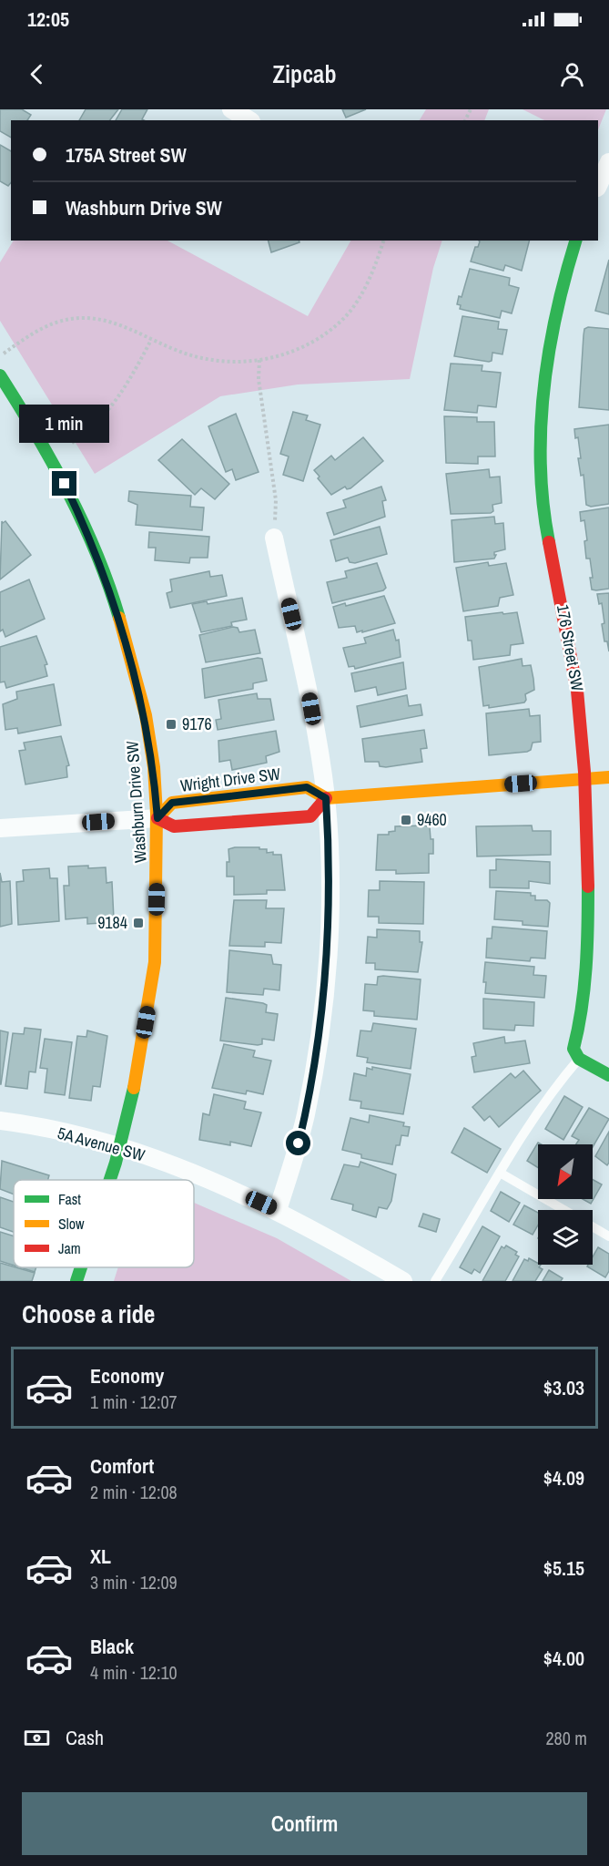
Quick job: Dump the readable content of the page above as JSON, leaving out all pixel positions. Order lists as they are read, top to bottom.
{
  "streets": {
    "street": [
      "176 Street SW",
      "Wright Drive SW",
      "Washburn Drive SW",
      "5A Avenue SW"
    ]
  },
  "crossings": [
    ["176 Street SW", "Wright Drive SW"],
    ["Wright Drive SW", "Washburn Drive SW"],
    ["Washburn Drive SW", "5A Avenue SW"]
  ],
  "places": {
    "transit": ["9176", "9460", "9184"]
  },
  "legend": ["Fast", "Slow", "Jam"],
  "north": "bottom left",
  "page": {
    "status": "12:05",
    "header": "Zipcab",
    "banner": ["175A Street SW", "Washburn Drive SW"],
    "bubble": "1 min",
    "heading": "Choose a ride",
    "list": [
      {
        "name": "Economy",
        "note": "1 min · 12:07",
        "value": "$3.03"
      },
      {
        "name": "Comfort",
        "note": "2 min · 12:08",
        "value": "$4.09"
      },
      {
        "name": "XL",
        "note": "3 min · 12:09",
        "value": "$5.15"
      },
      {
        "name": "Black",
        "note": "4 min · 12:10",
        "value": "$4.00"
      }
    ],
    "pay": ["Cash", "280 m"],
    "buttons": "Confirm"
  }
}
